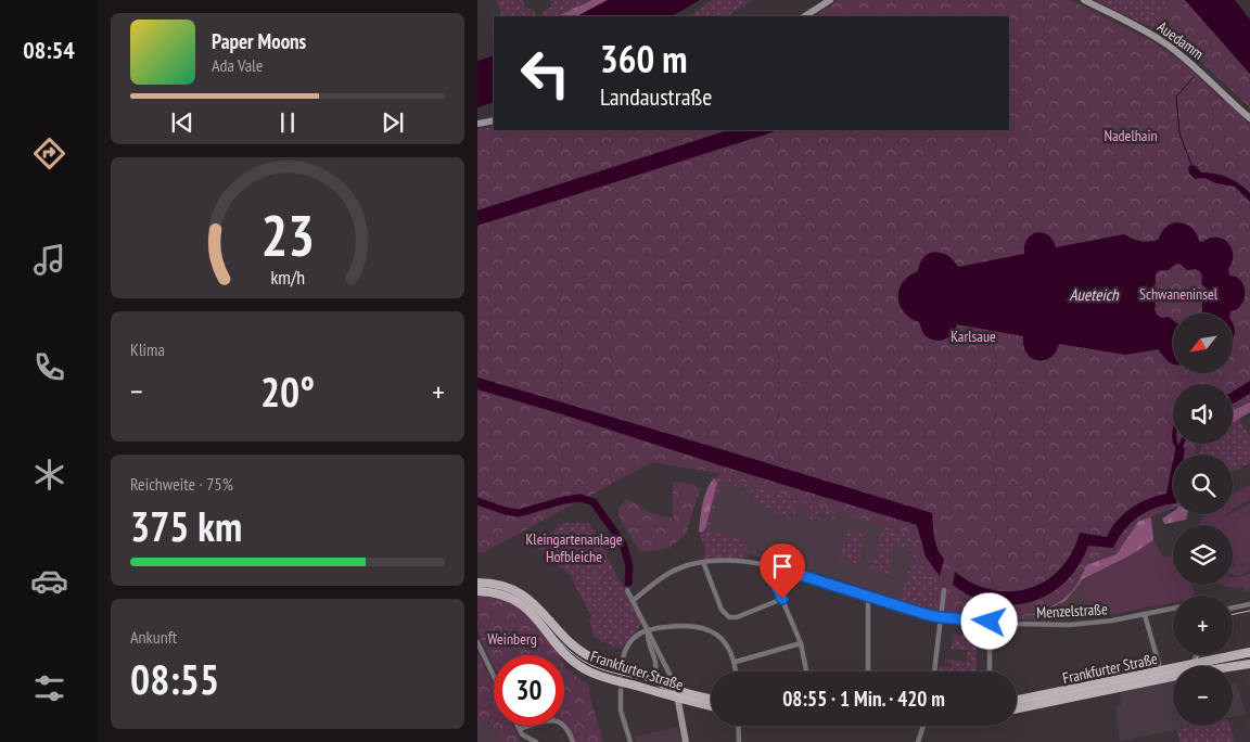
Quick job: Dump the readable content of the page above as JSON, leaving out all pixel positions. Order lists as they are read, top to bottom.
{
  "streets": {
    "main road": ["Frankfurter Straße"],
    "street": ["Auedamm", "Menzelstraße"]
  },
  "water": ["Aueteich"],
  "parks": [
    "Nadelhain",
    "Schwaneninsel",
    "Karlsaue",
    "Kleingartenanlage Hofbleiche",
    "Weinberg"
  ],
  "north": "bottom left",
  "page": {
    "tabs": "08:54",
    "turn": ["360 m", "Landaustraße"],
    "song": ["Paper Moons", "Ada Vale"],
    "tile": [
      "Klima",
      ["Reichweite · 75%", "375 km"],
      ["Ankunft", "08:55"]
    ],
    "map_buttons": ["+", "−"],
    "heat": ["−", "20°", "+"],
    "limit": "30",
    "trip": "08:55 · 1 Min. · 420 m",
    "gauge": ["23", "km/h"]
  }
}
